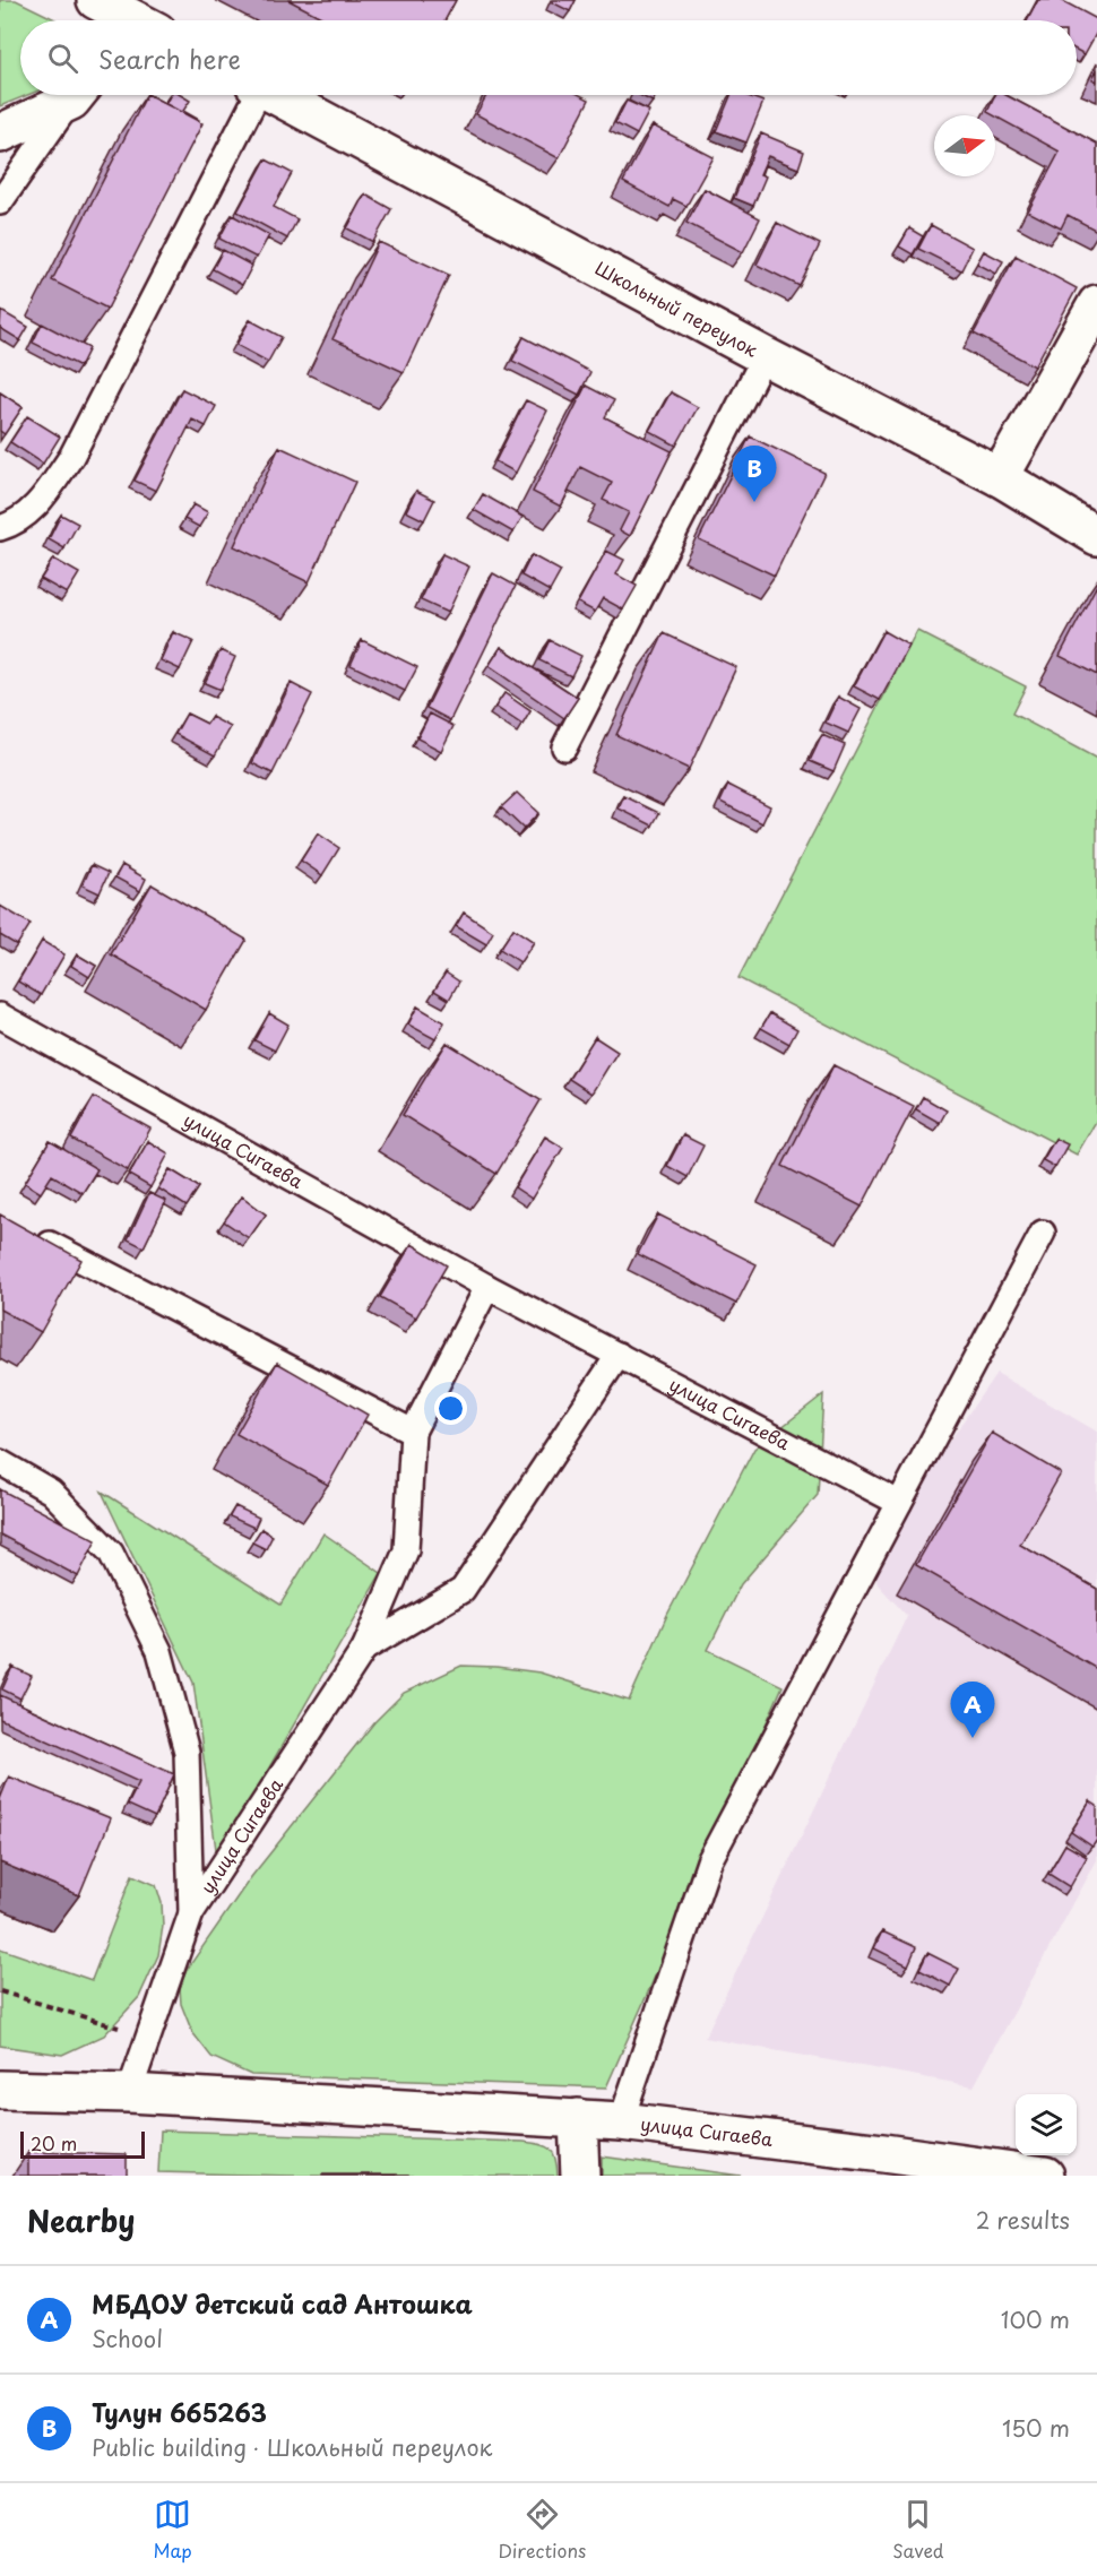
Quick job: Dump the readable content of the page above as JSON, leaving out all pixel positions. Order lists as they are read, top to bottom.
{
  "streets": {
    "street": ["Школьный переулок", "улица Сигаева"]
  },
  "scale_bar": "20 m",
  "north": "right",
  "page": {
    "search": "Search here",
    "pins": ["B", "A"],
    "scale": "20 m",
    "heading": ["Nearby", "2 results"],
    "list": [
      {
        "mark": "A",
        "name": "МБДОУ детский сад Антошка",
        "note": "School",
        "value": "100 m"
      },
      {
        "mark": "B",
        "name": "Тулун 665263",
        "note": "Public building · Школьный переулок",
        "value": "150 m"
      }
    ],
    "nav": ["Map", "Directions", "Saved"]
  }
}
